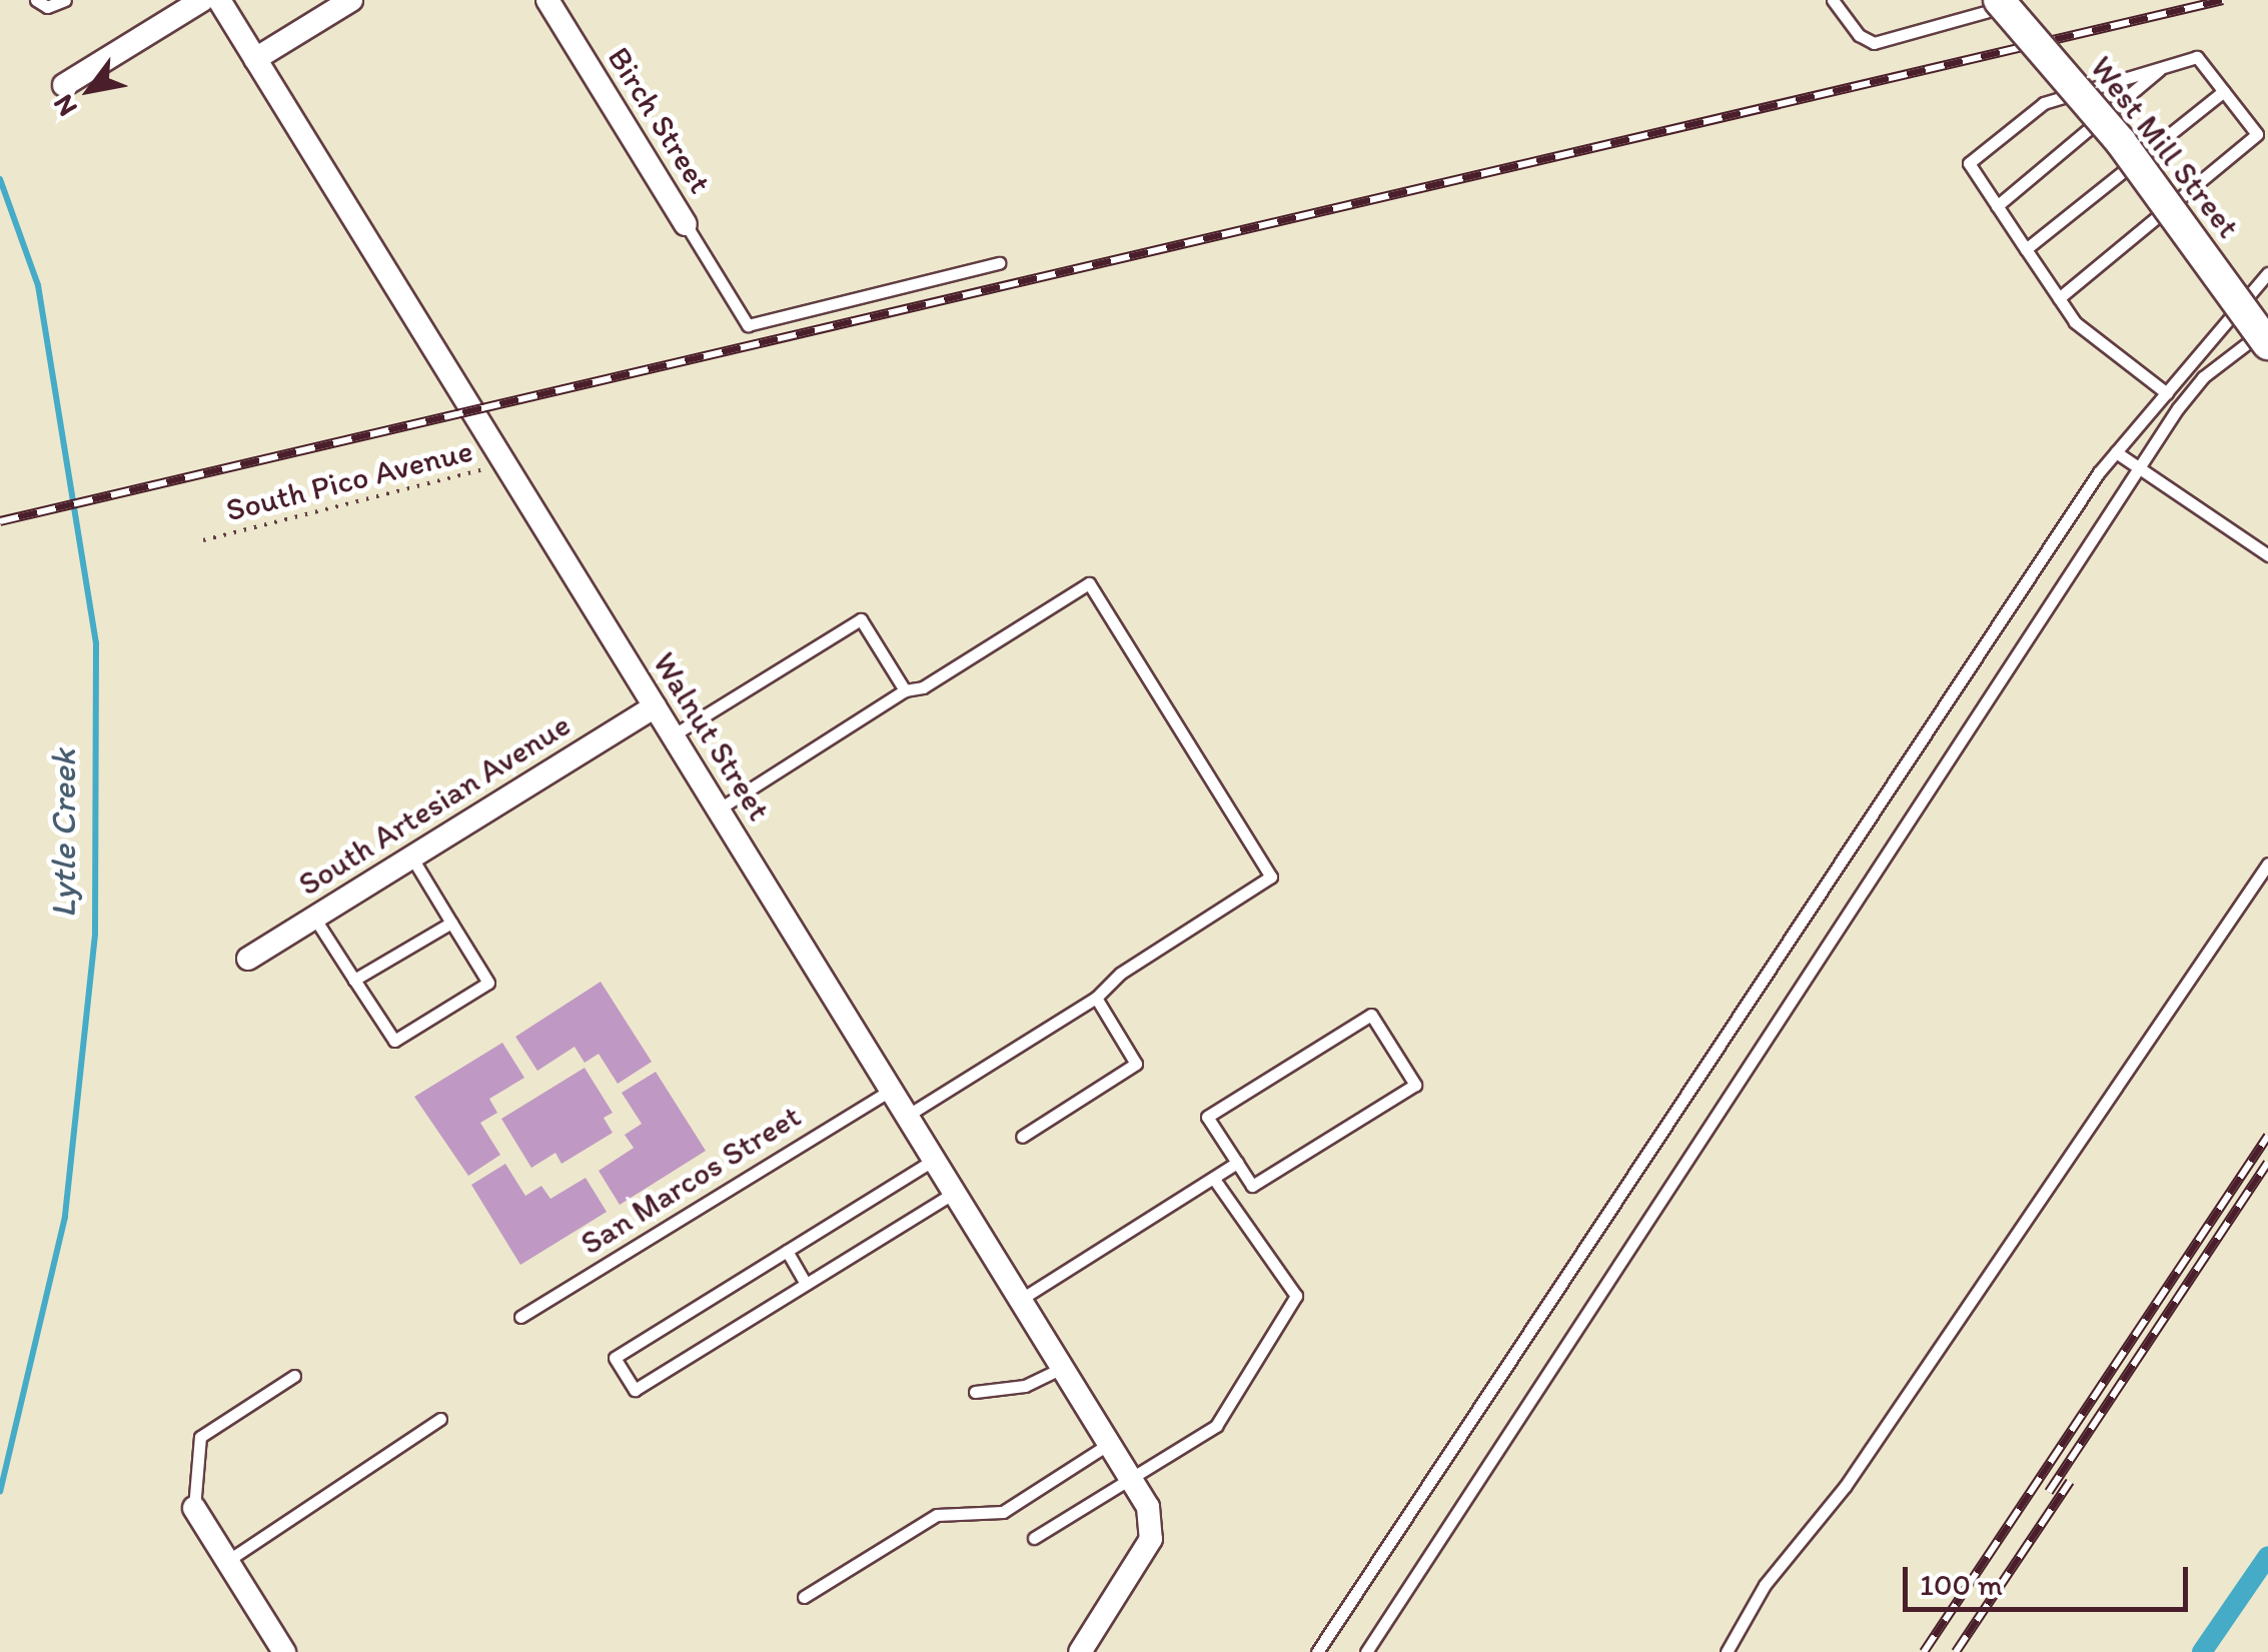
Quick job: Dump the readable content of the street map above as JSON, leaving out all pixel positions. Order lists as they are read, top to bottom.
{
  "streets": {
    "main road": ["West Mill Street"],
    "street": ["Birch Street", "Walnut Street", "South Artesian Avenue"],
    "lane": ["San Marcos Street"],
    "path": ["South Pico Avenue"]
  },
  "crossings": [
    ["South Pico Avenue", "Walnut Street"],
    ["Walnut Street", "South Artesian Avenue"],
    ["Walnut Street", "San Marcos Street"]
  ],
  "water": ["Lytle Creek"],
  "scale_bar": "100 m",
  "north": "bottom left"
}
